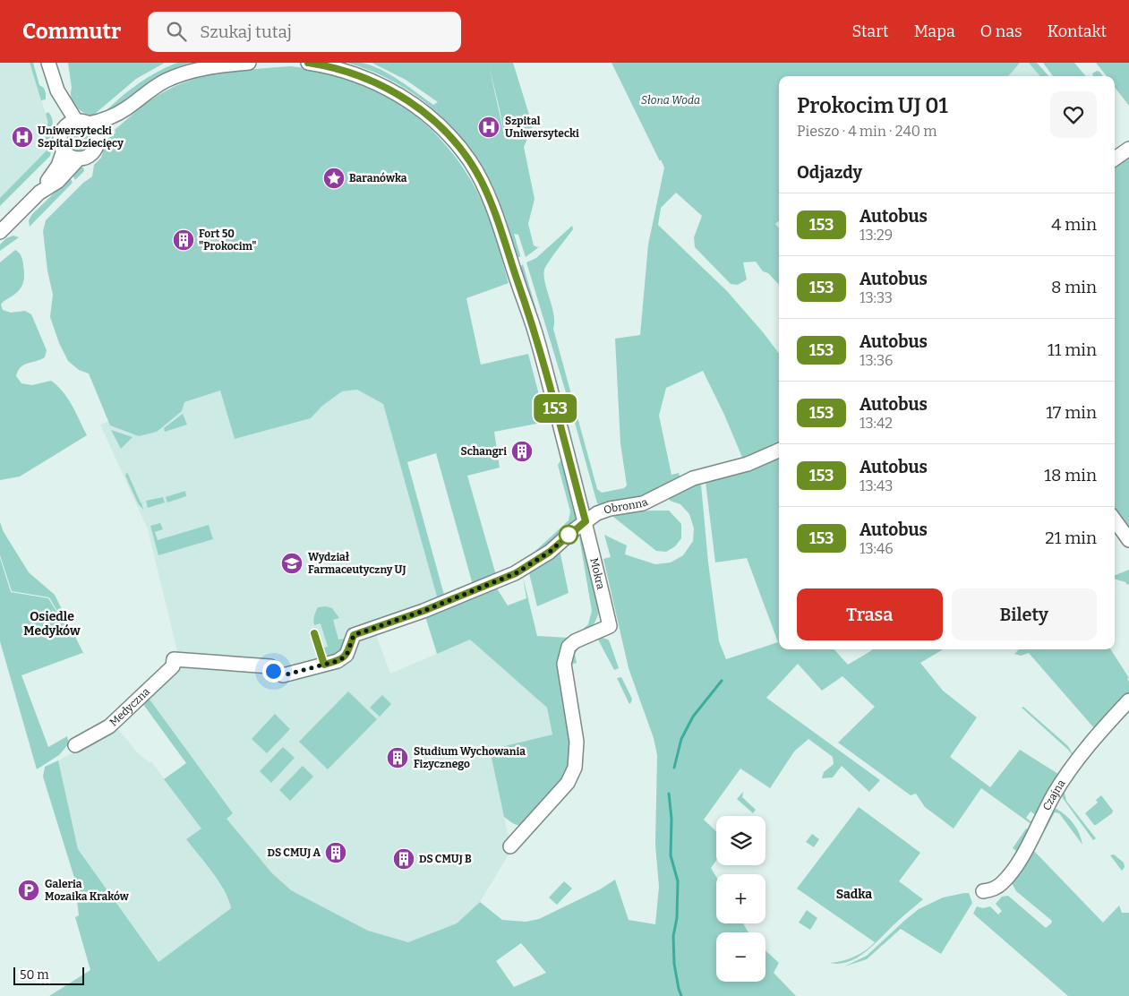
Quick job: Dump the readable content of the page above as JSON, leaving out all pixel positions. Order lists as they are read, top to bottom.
{
  "streets": {
    "street": [
      "Obronna",
      "Mokra",
      "Medyczna",
      "Czajna"
    ]
  },
  "crossings": [
    ["Obronna", "Mokra"],
    ["Obronna", "Medyczna"]
  ],
  "districts": ["Osiedle Medyków", "Sadka"],
  "parks": ["Słona Woda"],
  "places": {
    "hospital": ["Szpital Uniwersytecki", "Uniwersytecki Szpital Dziecięcy"],
    "place": ["Baranówka"],
    "building": [
      "Fort 50 \"Prokocim\"",
      "Schangri",
      "Studium Wychowania Fizycznego",
      "DS CMUJ A",
      "DS CMUJ B"
    ],
    "school or university": ["Wydział Farmaceutyczny UJ"],
    "parking": ["Galeria Mozaika Kraków"]
  },
  "lines": ["bus line 153"],
  "scale_bar": "50 m",
  "page": {
    "header": "Commutr",
    "search": "Szukaj tutaj",
    "nav": [
      "Start",
      "Mapa",
      "O nas",
      "Kontakt"
    ],
    "on_map": "153",
    "heading": [
      ["Prokocim UJ 01", "Pieszo · 4 min · 240 m"],
      "Odjazdy"
    ],
    "list": [
      {
        "mark": "153",
        "name": "Autobus",
        "note": "13:29",
        "value": "4 min"
      },
      {
        "mark": "153",
        "name": "Autobus",
        "note": "13:33",
        "value": "8 min"
      },
      {
        "mark": "153",
        "name": "Autobus",
        "note": "13:36",
        "value": "11 min"
      },
      {
        "mark": "153",
        "name": "Autobus",
        "note": "13:42",
        "value": "17 min"
      },
      {
        "mark": "153",
        "name": "Autobus",
        "note": "13:43",
        "value": "18 min"
      },
      {
        "mark": "153",
        "name": "Autobus",
        "note": "13:46",
        "value": "21 min"
      }
    ],
    "buttons": ["Trasa", "Bilety"],
    "map_buttons": ["+", "−"],
    "scale": "50 m"
  }
}
